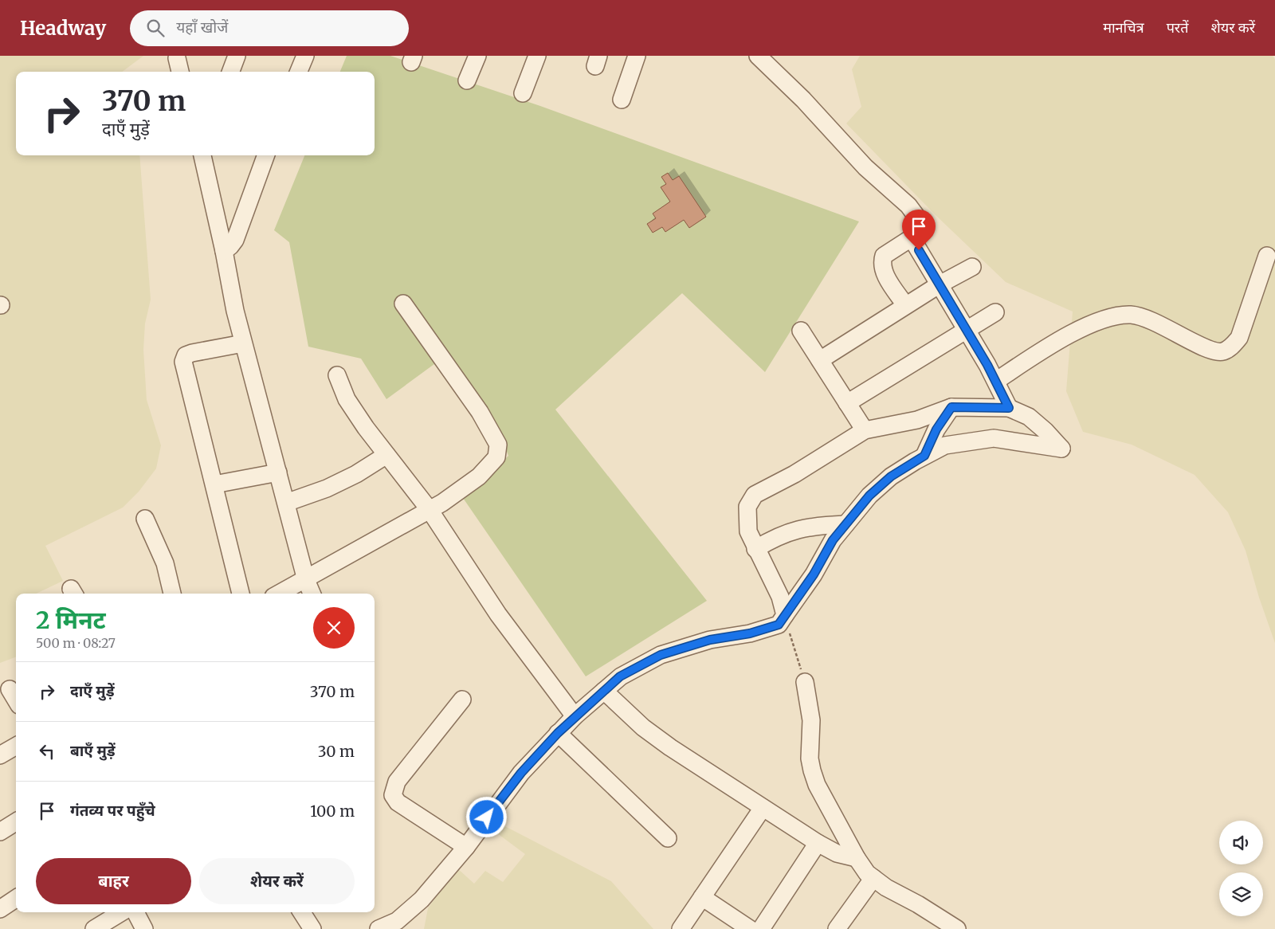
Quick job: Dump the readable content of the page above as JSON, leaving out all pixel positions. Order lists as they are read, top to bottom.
{
  "page": {
    "header": "Headway",
    "search": "यहाँ खोजें",
    "nav": ["मानचित्र", "परतें", "शेयर करें"],
    "turn": ["370 m", "दाएँ मुड़ें"],
    "heading": ["2 मिनट", "500 m · 08:27"],
    "list": [
      {
        "name": "दाएँ मुड़ें",
        "value": "370 m"
      },
      {
        "name": "बाएँ मुड़ें",
        "value": "30 m"
      },
      {
        "name": "गंतव्य पर पहुँचे",
        "value": "100 m"
      }
    ],
    "buttons": ["बाहर", "शेयर करें"]
  }
}
